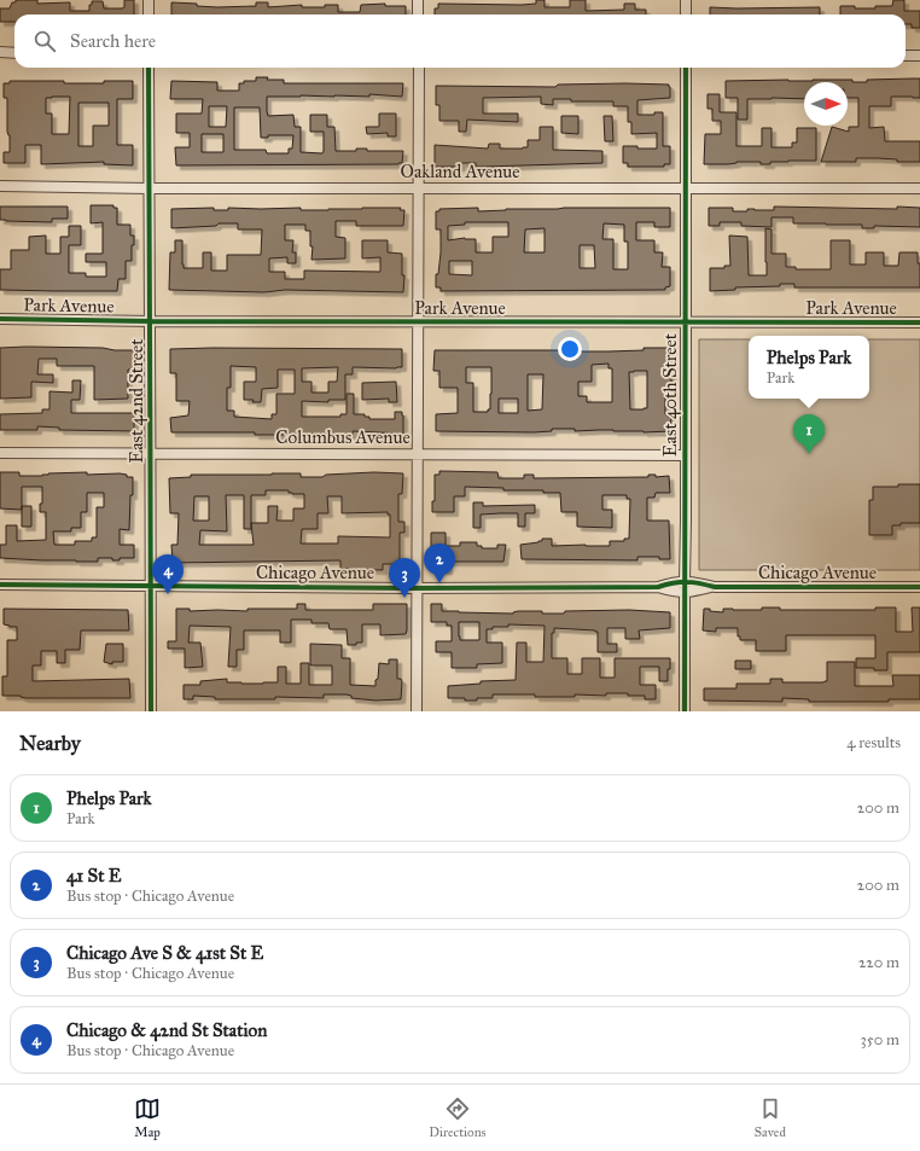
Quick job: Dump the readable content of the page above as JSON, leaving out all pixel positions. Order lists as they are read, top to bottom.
{
  "streets": {
    "street": [
      "Oakland Avenue",
      "Park Avenue",
      "East 40th Street",
      "East 42nd Street",
      "Columbus Avenue",
      "Chicago Avenue"
    ]
  },
  "crossings": [
    ["Oakland Avenue", "East 40th Street"],
    ["Oakland Avenue", "East 42nd Street"],
    ["Park Avenue", "East 40th Street"],
    ["Park Avenue", "East 42nd Street"],
    ["East 40th Street", "Columbus Avenue"],
    ["East 40th Street", "Chicago Avenue"],
    ["East 42nd Street", "Columbus Avenue"],
    ["East 42nd Street", "Chicago Avenue"]
  ],
  "north": "right",
  "page": {
    "search": "Search here",
    "popup": ["Phelps Park", "Park"],
    "pins": [
      "1",
      "2",
      "4",
      "3"
    ],
    "heading": ["Nearby", "4 results"],
    "list": [
      {
        "mark": "1",
        "name": "Phelps Park",
        "note": "Park",
        "value": "200 m"
      },
      {
        "mark": "2",
        "name": "41 St E",
        "note": "Bus stop · Chicago Avenue",
        "value": "200 m"
      },
      {
        "mark": "3",
        "name": "Chicago Ave S & 41st St E",
        "note": "Bus stop · Chicago Avenue",
        "value": "220 m"
      },
      {
        "mark": "4",
        "name": "Chicago & 42nd St Station",
        "note": "Bus stop · Chicago Avenue",
        "value": "350 m"
      }
    ],
    "nav": ["Map", "Directions", "Saved"]
  }
}
